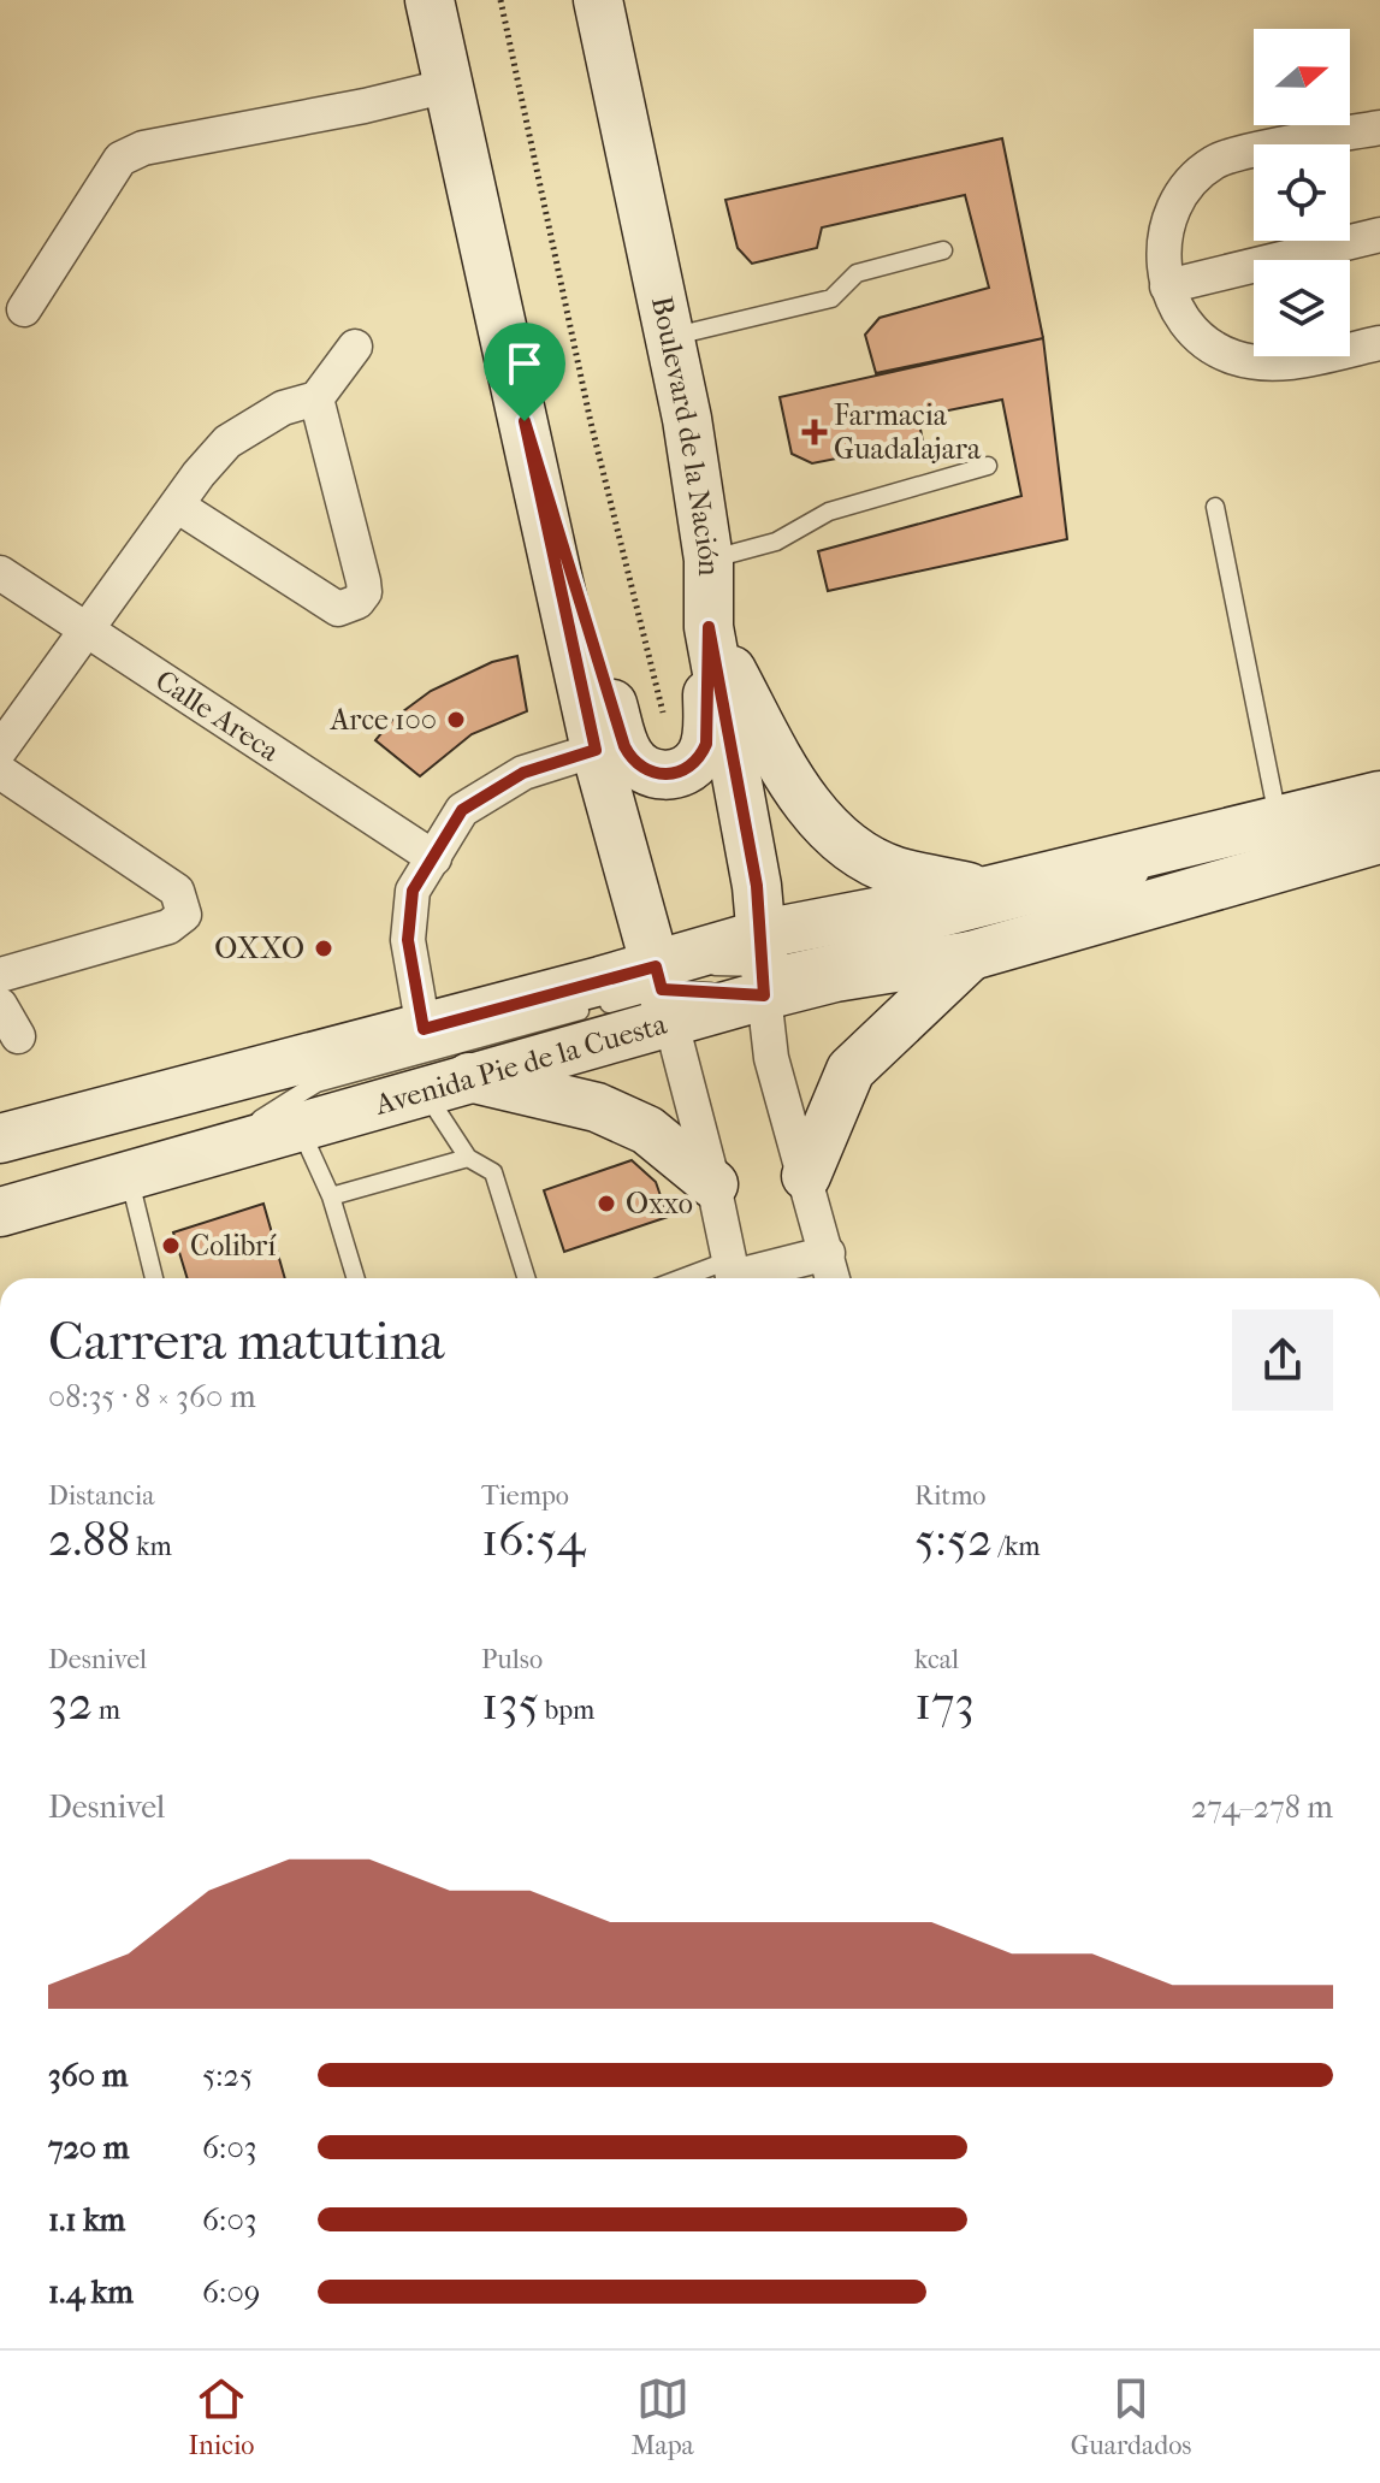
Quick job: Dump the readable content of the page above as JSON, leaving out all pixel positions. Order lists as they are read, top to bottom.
{
  "streets": {
    "main road": ["Boulevard de la Nación", "Avenida Pie de la Cuesta"],
    "street": ["Calle Areca"]
  },
  "crossings": [
    ["Boulevard de la Nación", "Avenida Pie de la Cuesta"]
  ],
  "places": {
    "health": ["Farmacia Guadalajara"],
    "other": [
      "Arce 100",
      "OXXO",
      "Oxxo",
      "Colibrí"
    ]
  },
  "north": "right",
  "page": {
    "heading": ["Carrera matutina", "08:35 · 8 × 360 m"],
    "stats": [
      ["Distancia", "2.88 km"],
      ["Tiempo", "16:54"],
      ["Ritmo", "5:52 /km"],
      ["Desnivel", "32 m"],
      ["Pulso", "135 bpm"],
      ["kcal", "173"]
    ],
    "chart": ["Desnivel", "274–278 m"],
    "list": [
      {
        "name": "360 m",
        "note": "5:25"
      },
      {
        "name": "720 m",
        "note": "6:03"
      },
      {
        "name": "1.1 km",
        "note": "6:03"
      },
      {
        "name": "1.4 km",
        "note": "6:09"
      }
    ],
    "tabs": ["Inicio", "Mapa", "Guardados"]
  }
}
